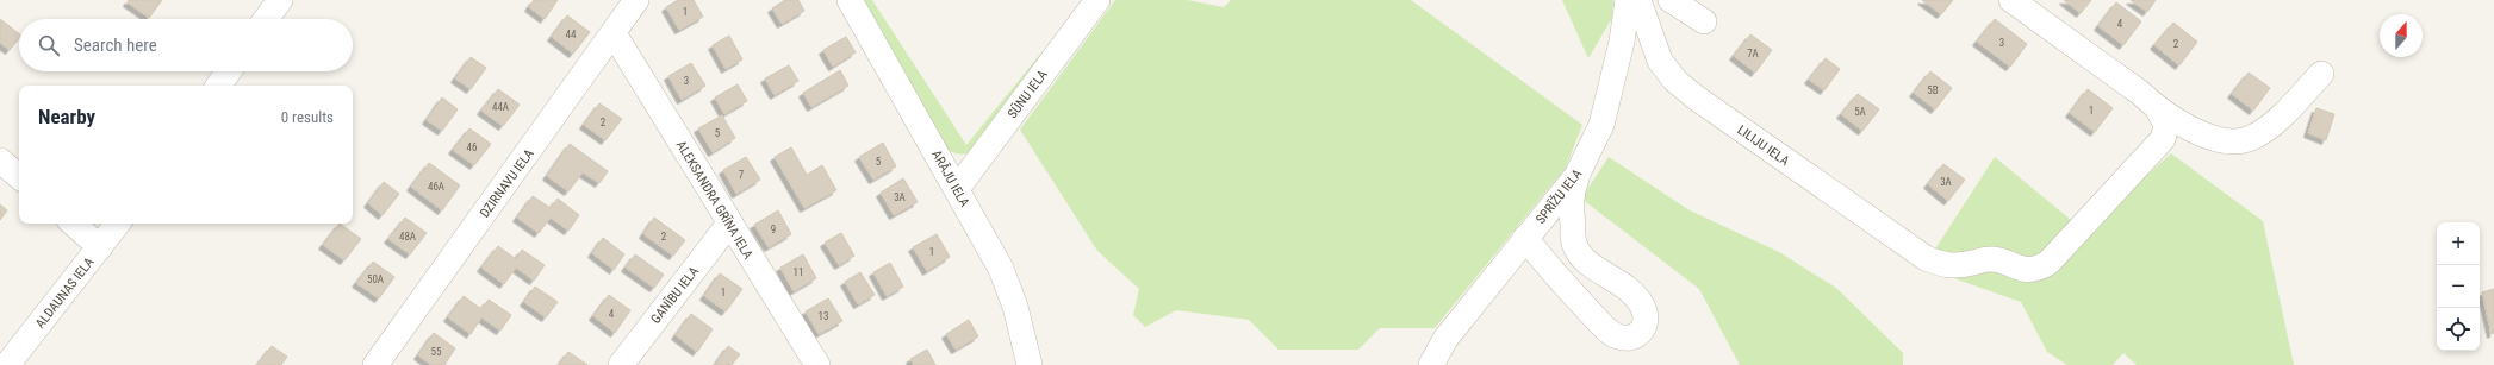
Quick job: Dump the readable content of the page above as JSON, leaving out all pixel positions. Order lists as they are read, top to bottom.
{
  "streets": {
    "street": [
      "SŪNU IELA",
      "LILIJU IELA",
      "ARĀJU IELA",
      "DZIRNAVU IELA",
      "SPRĪŽU IELA",
      "ALEKSANDRA GRĪNA IELA",
      "ALDAUNAS IELA",
      "GANĪBU IELA"
    ]
  },
  "crossings": [
    ["SŪNU IELA", "ARĀJU IELA"],
    ["DZIRNAVU IELA", "ALEKSANDRA GRĪNA IELA"],
    ["ALEKSANDRA GRĪNA IELA", "GANĪBU IELA"]
  ],
  "house_numbers": [
    "1",
    "4",
    "44",
    "3",
    "2",
    "7A",
    "3",
    "5B",
    "44A",
    "1",
    "5A",
    "2",
    "5",
    "46",
    "5",
    "7",
    "3A",
    "46A",
    "3A",
    "9",
    "48A",
    "2",
    "1",
    "11",
    "50A",
    "1",
    "4",
    "13",
    "55"
  ],
  "north": "top",
  "page": {
    "search": "Search here",
    "heading": ["Nearby", "0 results"],
    "map_buttons": ["+", "−"]
  }
}
